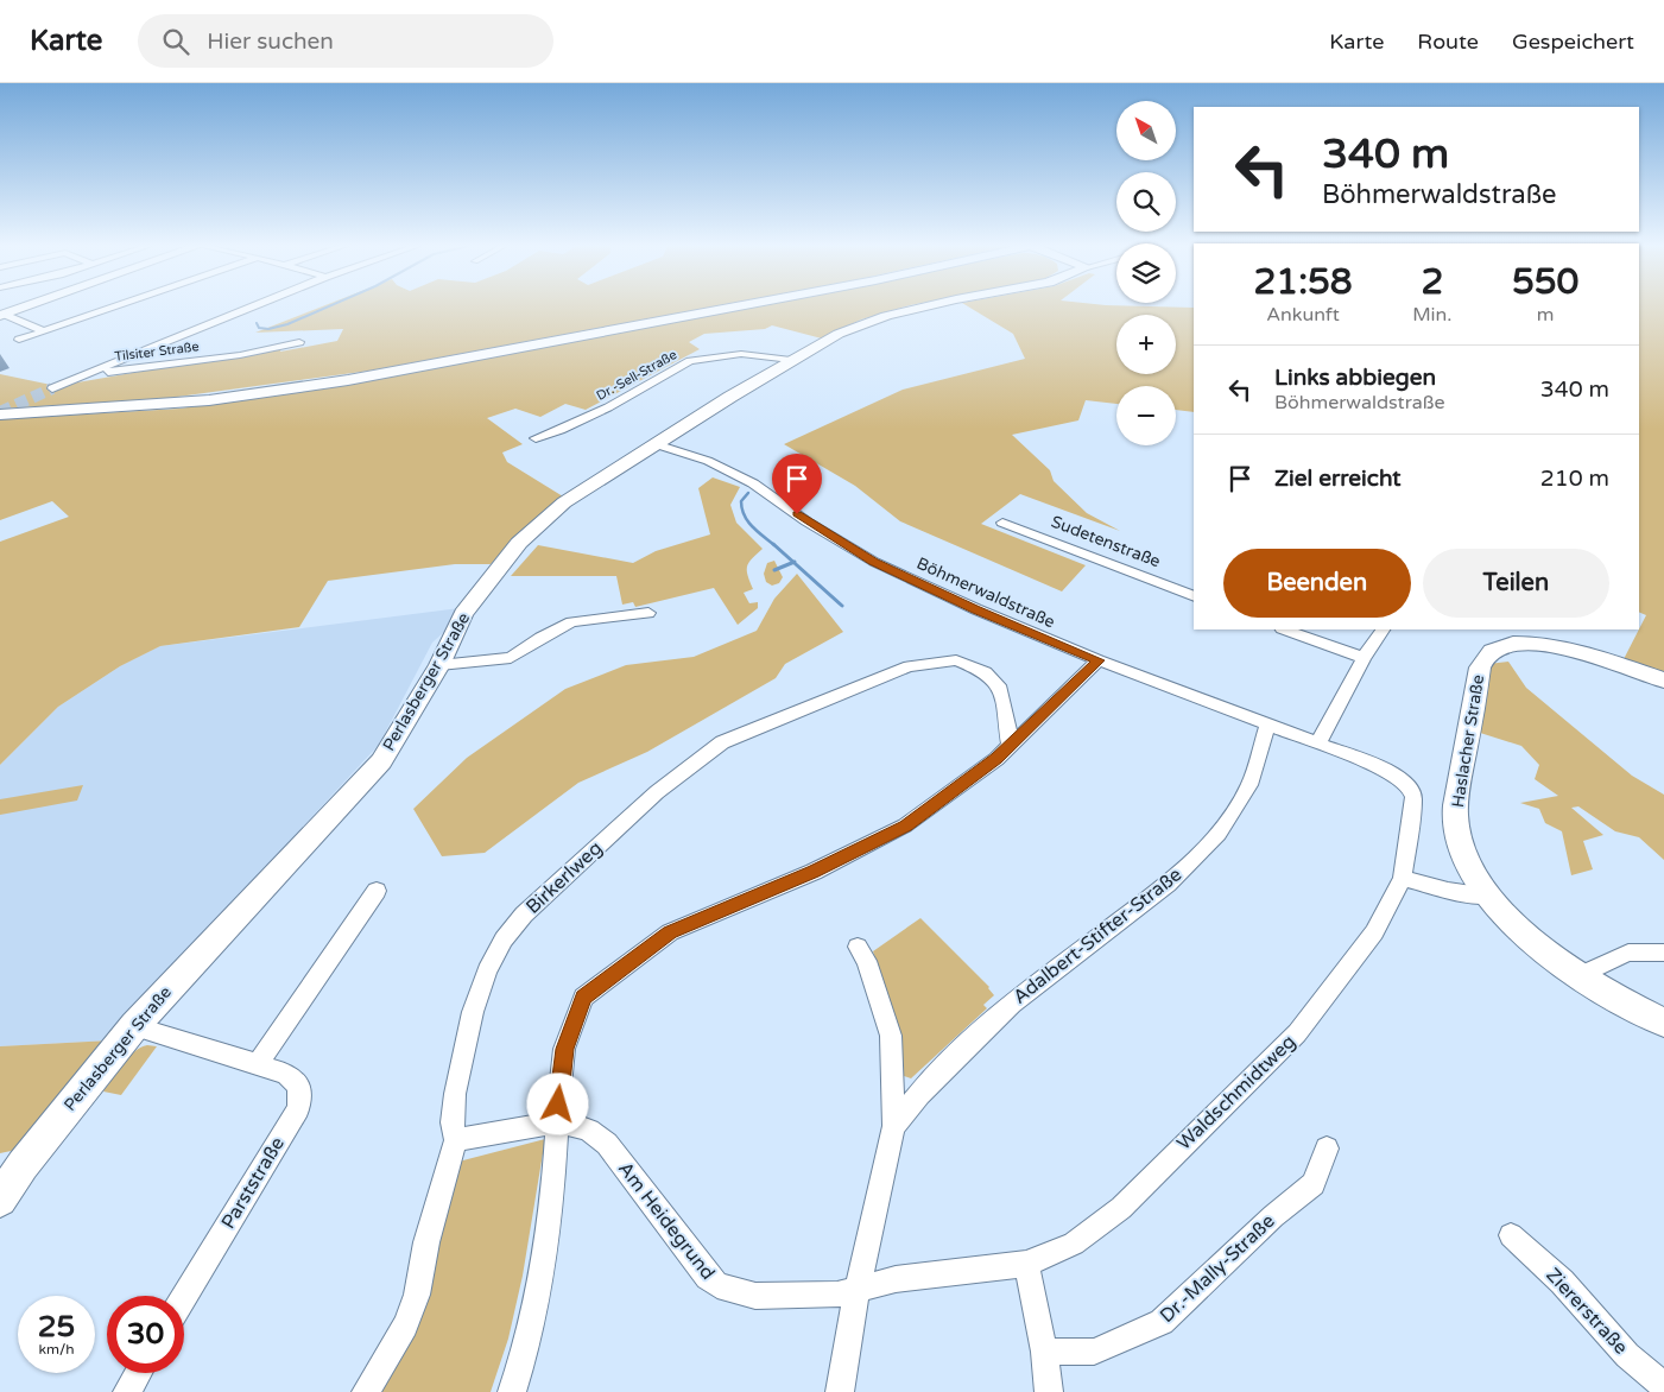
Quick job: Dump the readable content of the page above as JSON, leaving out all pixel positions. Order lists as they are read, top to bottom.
{
  "streets": {
    "street": [
      "Tilsiter Straße",
      "Dr.-Sell-Straße",
      "Sudetenstraße",
      "Böhmerwaldstraße",
      "Perlasberger Straße",
      "Haslacher Straße",
      "Birkerlweg",
      "Adalbert-Stifter-Straße",
      "Waldschmidtweg",
      "Parststraße",
      "Am Heidegrund",
      "Dr.-Mally-Straße",
      "Ziererstraße"
    ]
  },
  "crossings": [
    ["Dr.-Sell-Straße", "Perlasberger Straße"],
    ["Böhmerwaldstraße", "Perlasberger Straße"],
    ["Böhmerwaldstraße", "Adalbert-Stifter-Straße"],
    ["Böhmerwaldstraße", "Waldschmidtweg"],
    ["Perlasberger Straße", "Parststraße"],
    ["Birkerlweg", "Am Heidegrund"],
    ["Adalbert-Stifter-Straße", "Waldschmidtweg"],
    ["Adalbert-Stifter-Straße", "Am Heidegrund"],
    ["Waldschmidtweg", "Am Heidegrund"]
  ],
  "north": "top left",
  "page": {
    "header": "Karte",
    "search": "Hier suchen",
    "nav": ["Karte", "Route", "Gespeichert"],
    "map_buttons": ["+", "−"],
    "turn": ["340 m", "Böhmerwaldstraße"],
    "eta": [
      "21:58",
      "Ankunft",
      "2",
      "Min.",
      "550",
      "m"
    ],
    "list": [
      {
        "name": "Links abbiegen",
        "note": "Böhmerwaldstraße",
        "value": "340 m"
      },
      {
        "name": "Ziel erreicht",
        "value": "210 m"
      }
    ],
    "buttons": ["Beenden", "Teilen"],
    "speed": "25 km/h",
    "limit": "30"
  }
}
